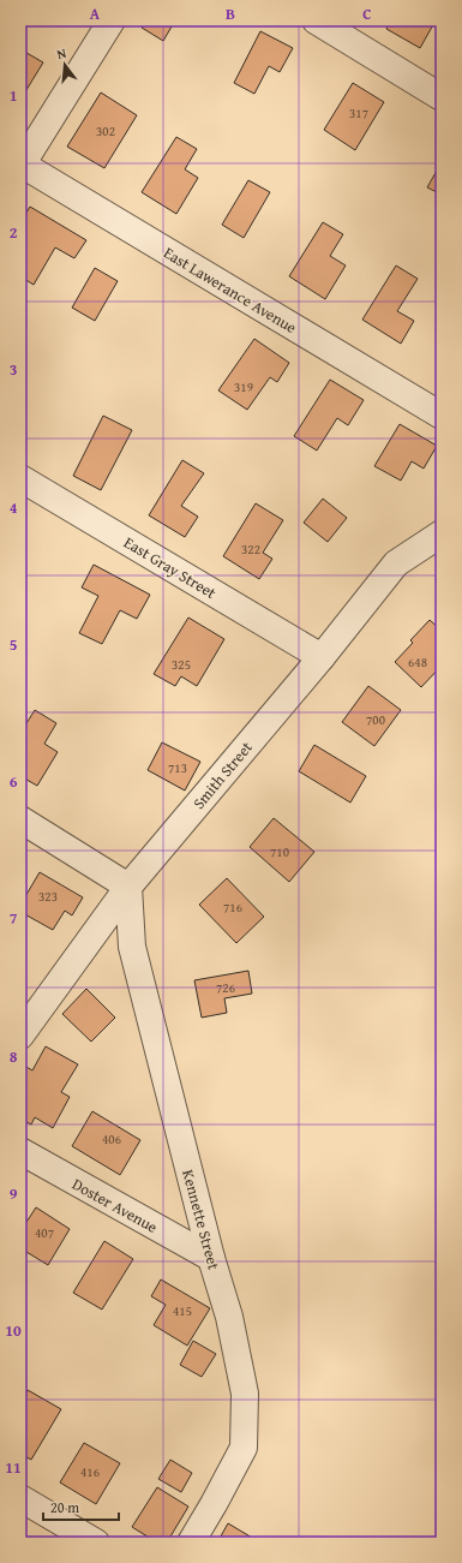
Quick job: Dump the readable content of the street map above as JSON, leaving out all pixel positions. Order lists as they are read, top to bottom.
{
  "streets": {
    "street": [
      "East Lawerance Avenue",
      "East Gray Street",
      "Smith Street",
      "Doster Avenue",
      "Kennette Street"
    ]
  },
  "crossings": [
    ["East Gray Street", "Smith Street"],
    ["Smith Street", "Kennette Street"],
    ["Doster Avenue", "Kennette Street"]
  ],
  "house_numbers": [
    "317",
    "302",
    "319",
    "322",
    "648",
    "325",
    "700",
    "713",
    "710",
    "323",
    "716",
    "726",
    "406",
    "407",
    "415",
    "416"
  ],
  "scale_bar": "20 m",
  "north": "top",
  "grid": {
    "columns": ["A", "B", "C"],
    "rows": [
      "1",
      "2",
      "3",
      "4",
      "5",
      "6",
      "7",
      "8",
      "9",
      "10",
      "11"
    ]
  }
}
